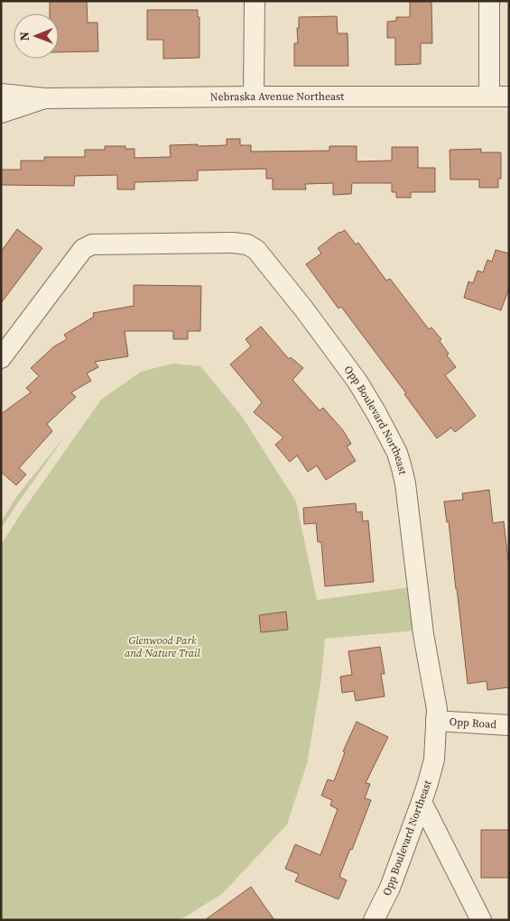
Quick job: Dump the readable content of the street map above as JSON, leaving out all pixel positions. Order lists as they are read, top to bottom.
{
  "streets": {
    "street": ["Nebraska Avenue Northeast", "Opp Boulevard Northeast", "Opp Road"]
  },
  "crossings": [
    ["Opp Boulevard Northeast", "Opp Road"]
  ],
  "parks": ["Glenwood Park and Nature Trail"],
  "north": "left"
}
